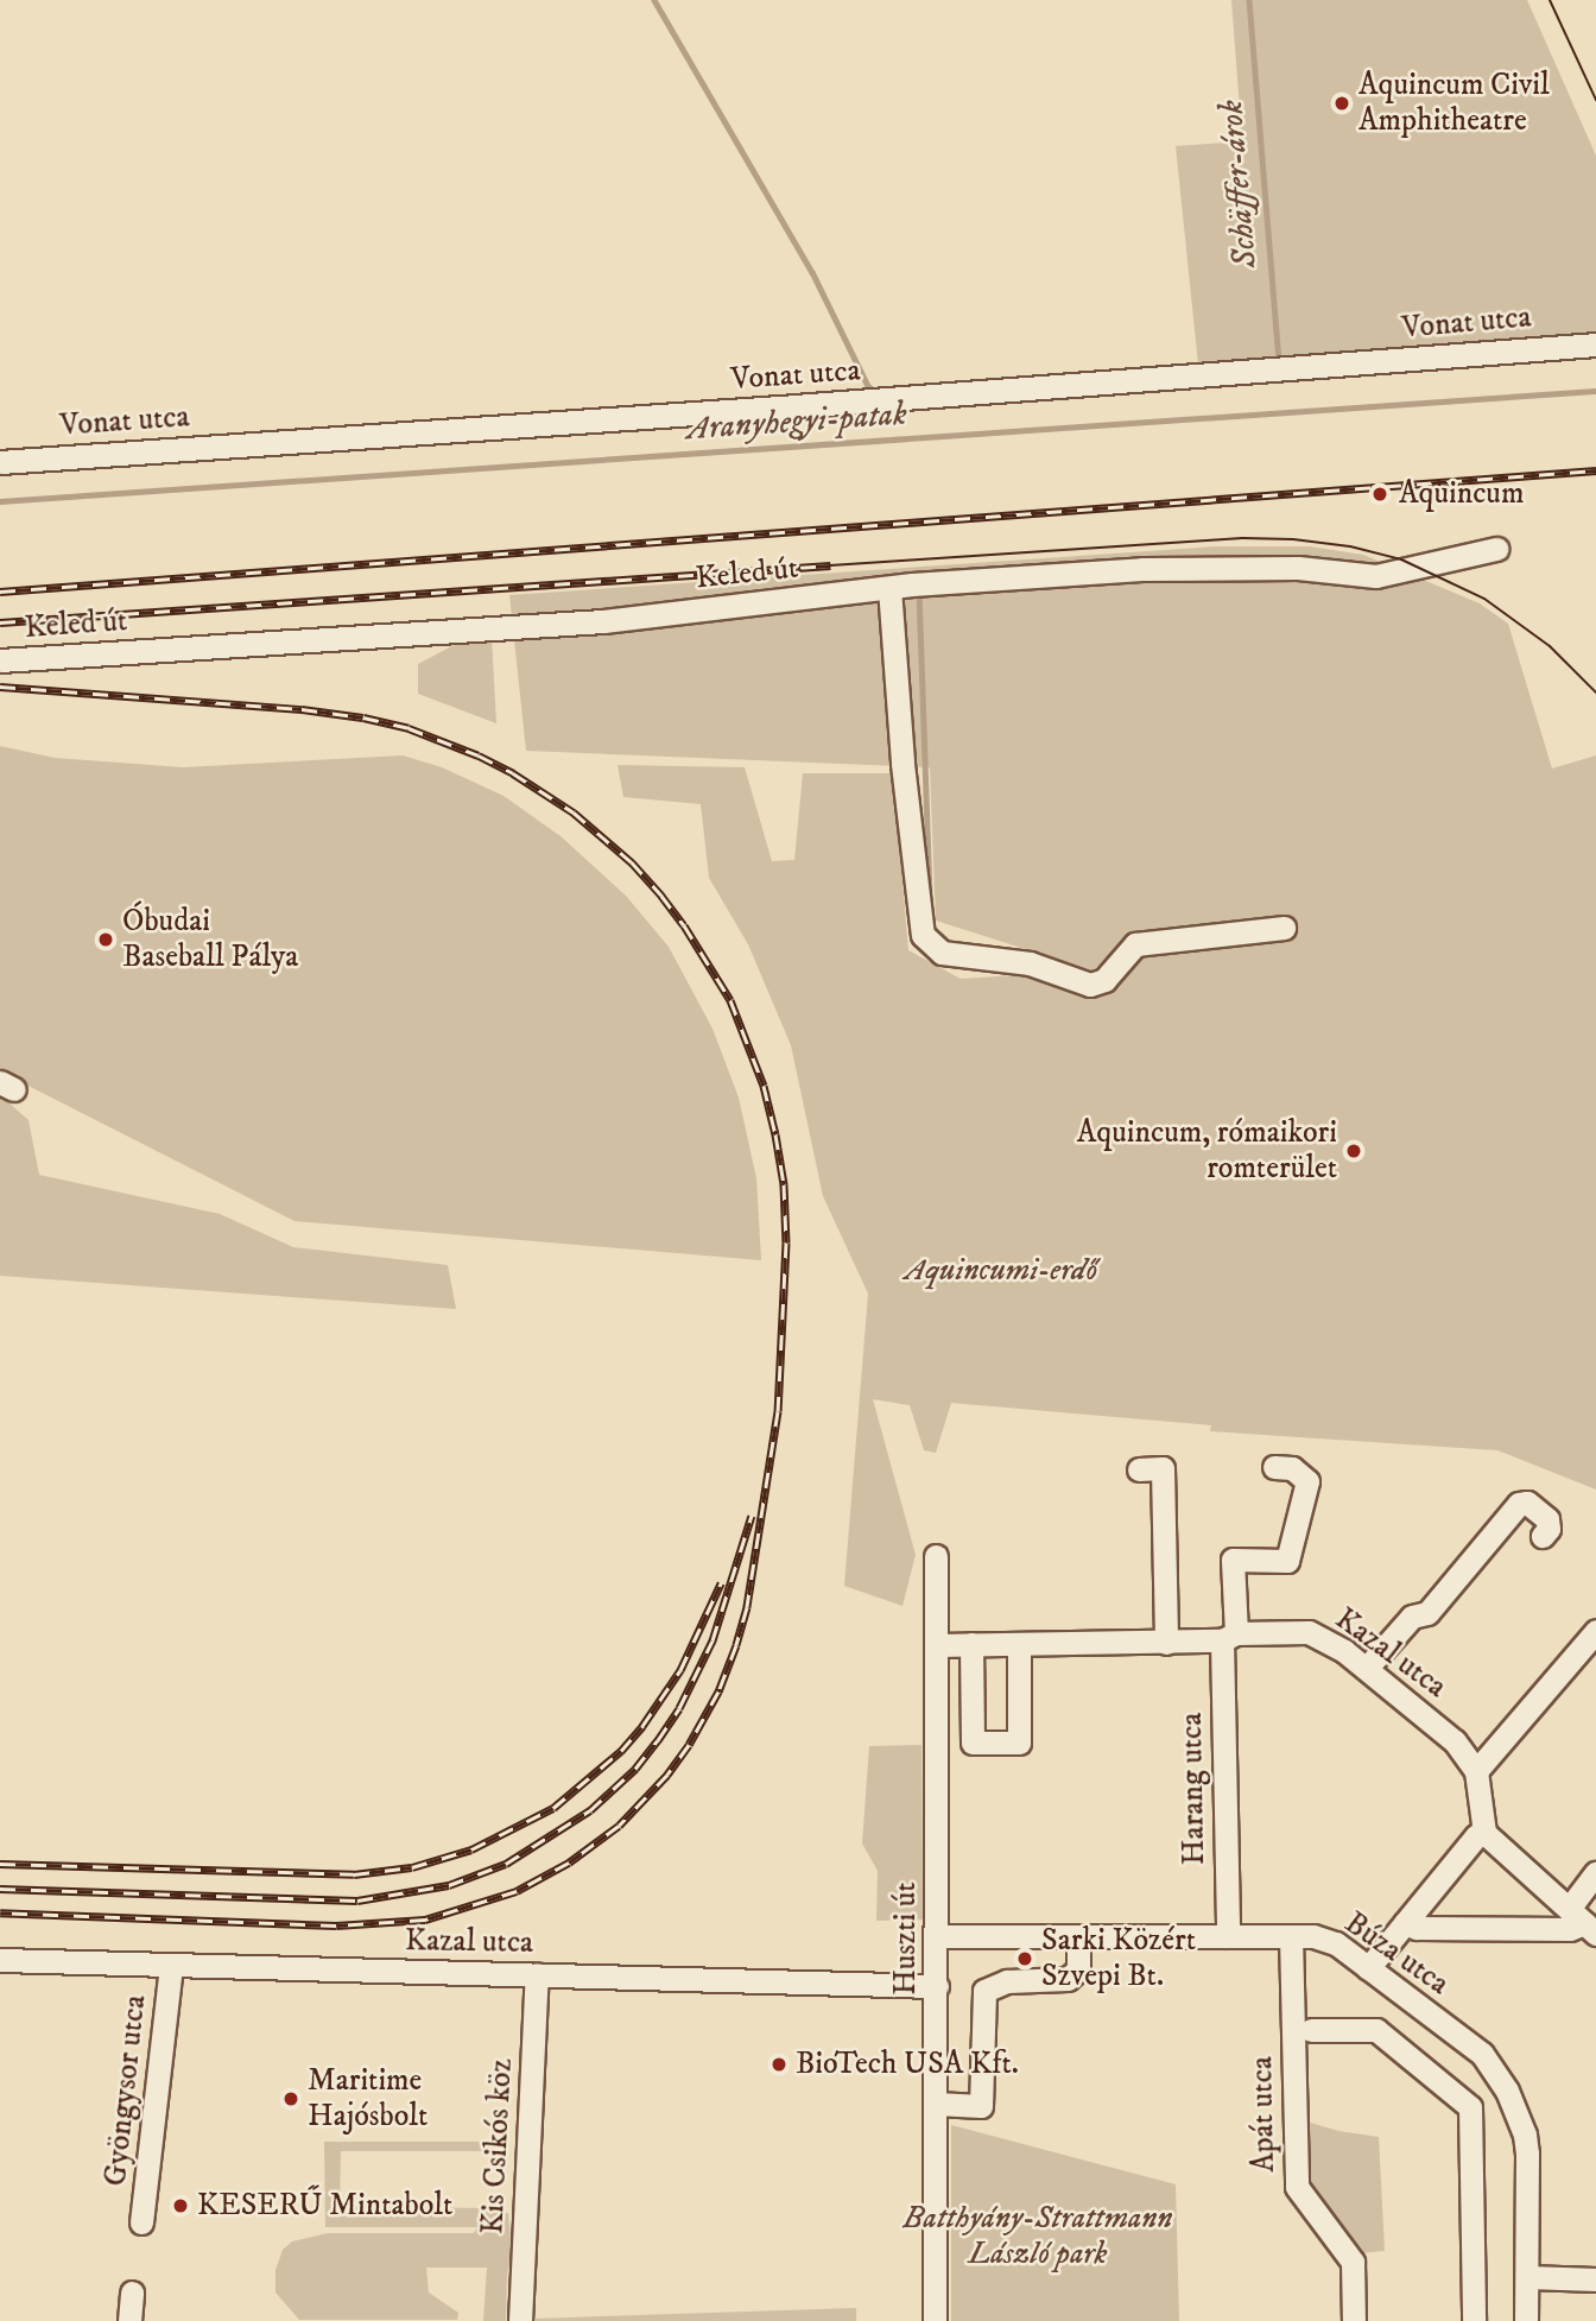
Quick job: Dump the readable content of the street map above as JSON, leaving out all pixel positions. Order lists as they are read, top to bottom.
{
  "streets": {
    "street": [
      "Vonat utca",
      "Keled út",
      "Kazal utca",
      "Harang utca",
      "Huszti út",
      "Búza utca",
      "Gyöngysor utca",
      "Apát utca",
      "Kis Csikós köz"
    ]
  },
  "crossings": [
    ["Kazal utca", "Harang utca"],
    ["Kazal utca", "Huszti út"],
    ["Kazal utca", "Gyöngysor utca"],
    ["Kazal utca", "Kis Csikós köz"],
    ["Harang utca", "Búza utca"],
    ["Huszti út", "Búza utca"],
    ["Búza utca", "Apát utca"]
  ],
  "water": ["Schäffer-árok", "Aranyhegyi-patak"],
  "parks": ["Aquincumi-erdő", "Batthyány-Strattmann László park"],
  "places": [
    "Aquincum Civil Amphitheatre",
    "Aquincum",
    "Óbudai Baseball Pálya",
    "Aquincum, rómaikori romterület",
    "Sarki Közért Szvepi Bt.",
    "BioTech USA Kft.",
    "Maritime Hajósbolt",
    "KESERŰ Mintabolt"
  ]
}
